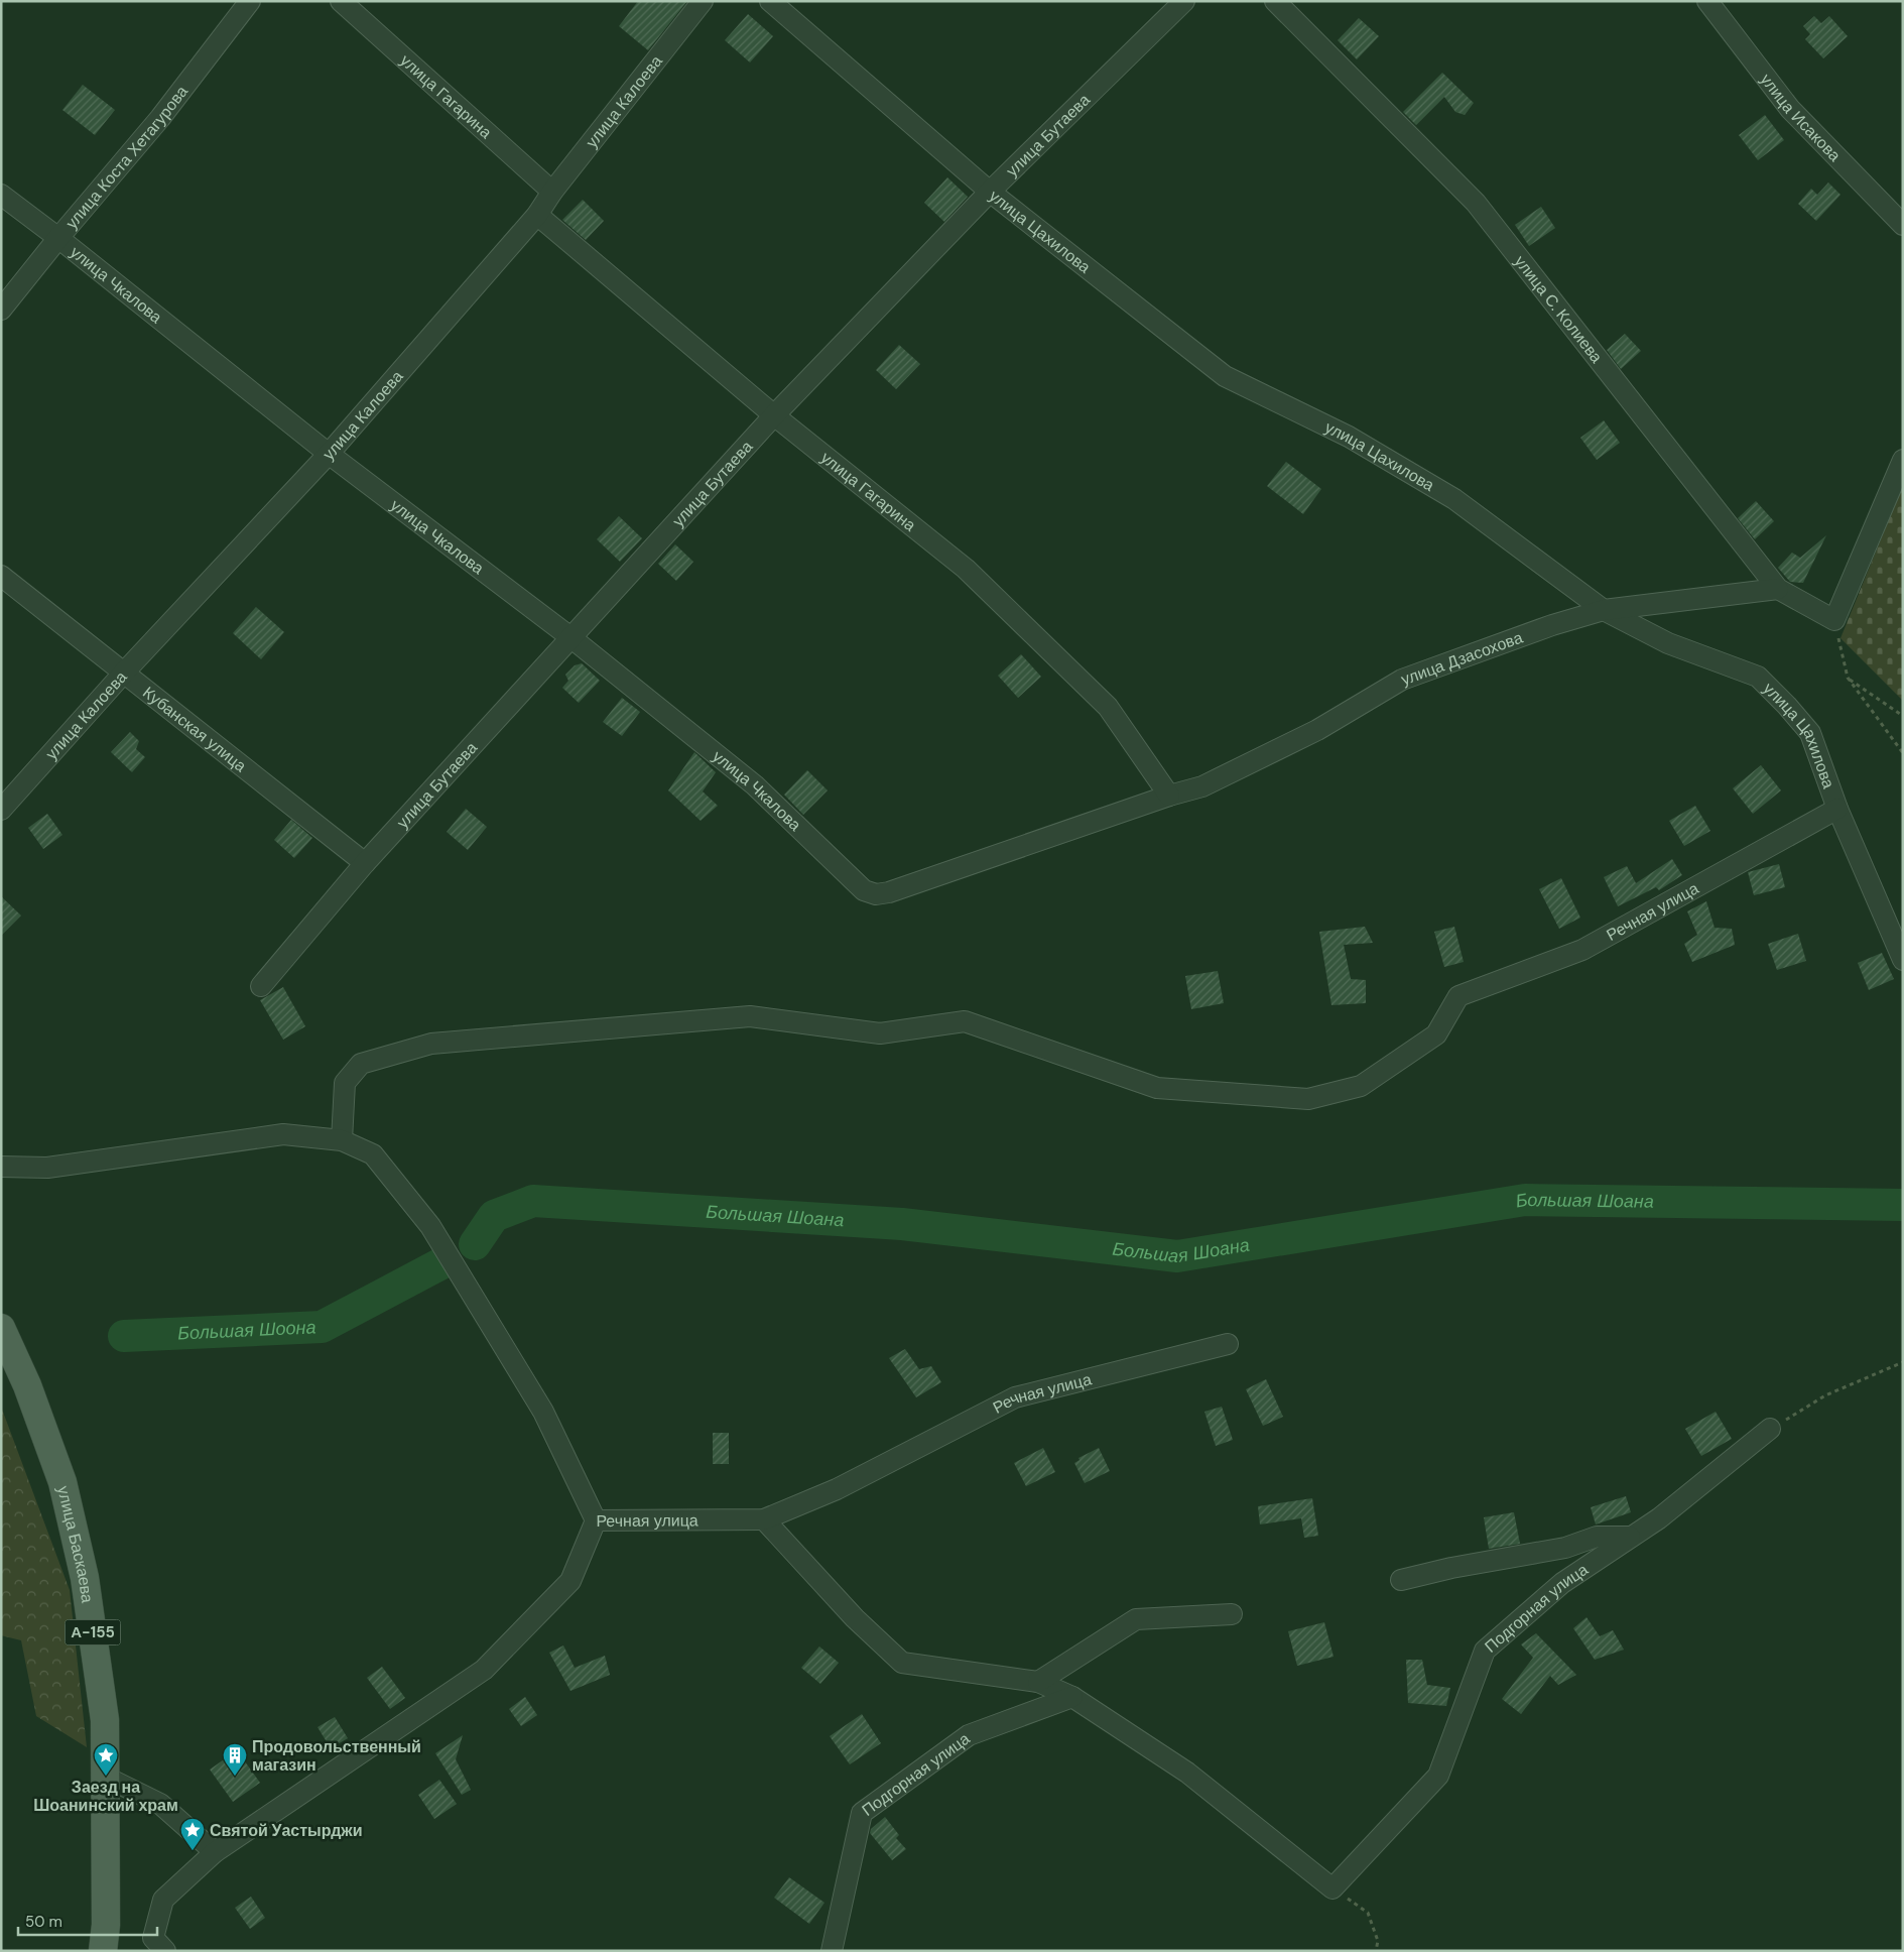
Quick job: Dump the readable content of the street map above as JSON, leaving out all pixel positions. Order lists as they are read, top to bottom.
{
  "streets": {
    "main road": ["улица Баскаева", "А-155"],
    "street": [
      "улица Гагарина",
      "улица Калоева",
      "улица Исакова",
      "улица Бутаева",
      "улица Коста Хетагурова",
      "улица Цахилова",
      "улица Чкалова",
      "улица С. Колиева",
      "улица Дзасохова",
      "Кубанская улица",
      "Речная улица",
      "Подгорная улица"
    ]
  },
  "crossings": [
    ["улица Гагарина", "улица Калоева"],
    ["улица Гагарина", "улица Бутаева"],
    ["улица Гагарина", "улица Дзасохова"],
    ["улица Калоева", "улица Чкалова"],
    ["улица Калоева", "Кубанская улица"],
    ["улица Бутаева", "улица Цахилова"],
    ["улица Бутаева", "улица Чкалова"],
    ["улица Бутаева", "Кубанская улица"],
    ["улица Коста Хетагурова", "улица Чкалова"],
    ["улица Цахилова", "улица Дзасохова"],
    ["улица Цахилова", "Речная улица"],
    ["улица Чкалова", "улица Дзасохова"],
    ["улица С. Колиева", "улица Дзасохова"]
  ],
  "water": ["Большая Шоана", "Большая Шоона"],
  "places": {
    "place": ["Заезд на Шоанинский храм", "Святой Уастырджи"],
    "building": ["Продовольственный магазин"]
  },
  "scale_bar": "50 m"
}
